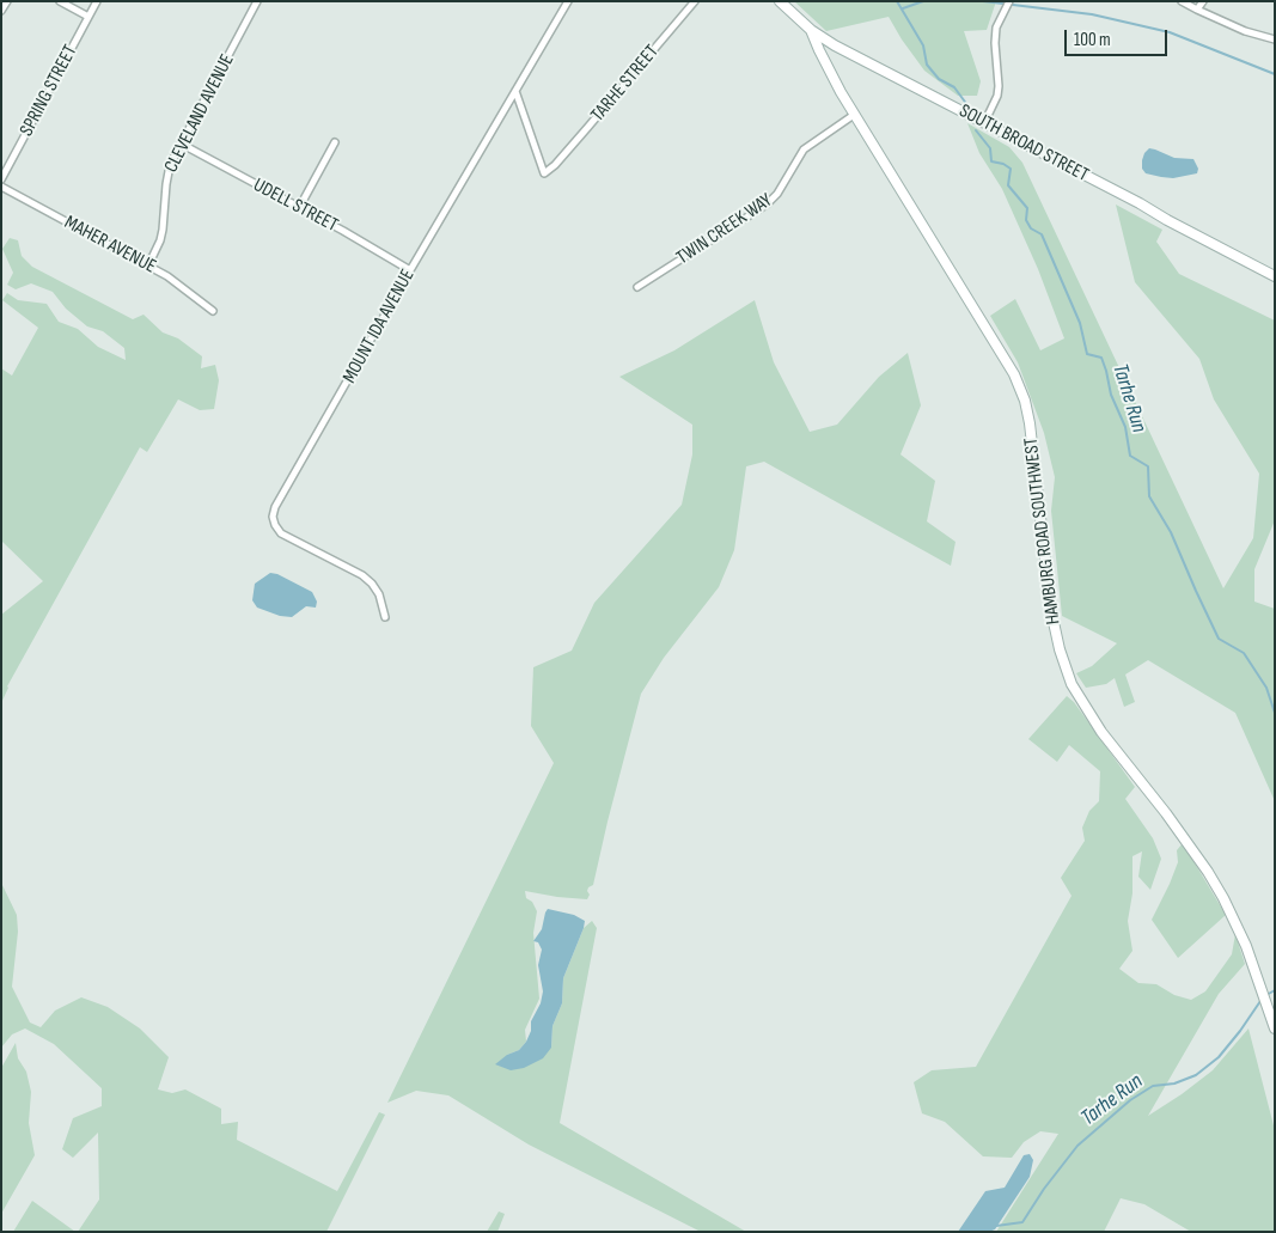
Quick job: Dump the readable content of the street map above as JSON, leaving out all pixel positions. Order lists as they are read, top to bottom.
{
  "streets": {
    "street": [
      "TARHE STREET",
      "SPRING STREET",
      "CLEVELAND AVENUE",
      "SOUTH BROAD STREET",
      "UDELL STREET",
      "TWIN CREEK WAY",
      "MAHER AVENUE",
      "MOUNT IDA AVENUE",
      "HAMBURG ROAD SOUTHWEST"
    ]
  },
  "crossings": [
    ["TARHE STREET", "MOUNT IDA AVENUE"],
    ["CLEVELAND AVENUE", "UDELL STREET"],
    ["CLEVELAND AVENUE", "MAHER AVENUE"],
    ["SOUTH BROAD STREET", "HAMBURG ROAD SOUTHWEST"],
    ["UDELL STREET", "MOUNT IDA AVENUE"],
    ["TWIN CREEK WAY", "HAMBURG ROAD SOUTHWEST"]
  ],
  "water": ["Tarhe Run"],
  "scale_bar": "100 m"
}
